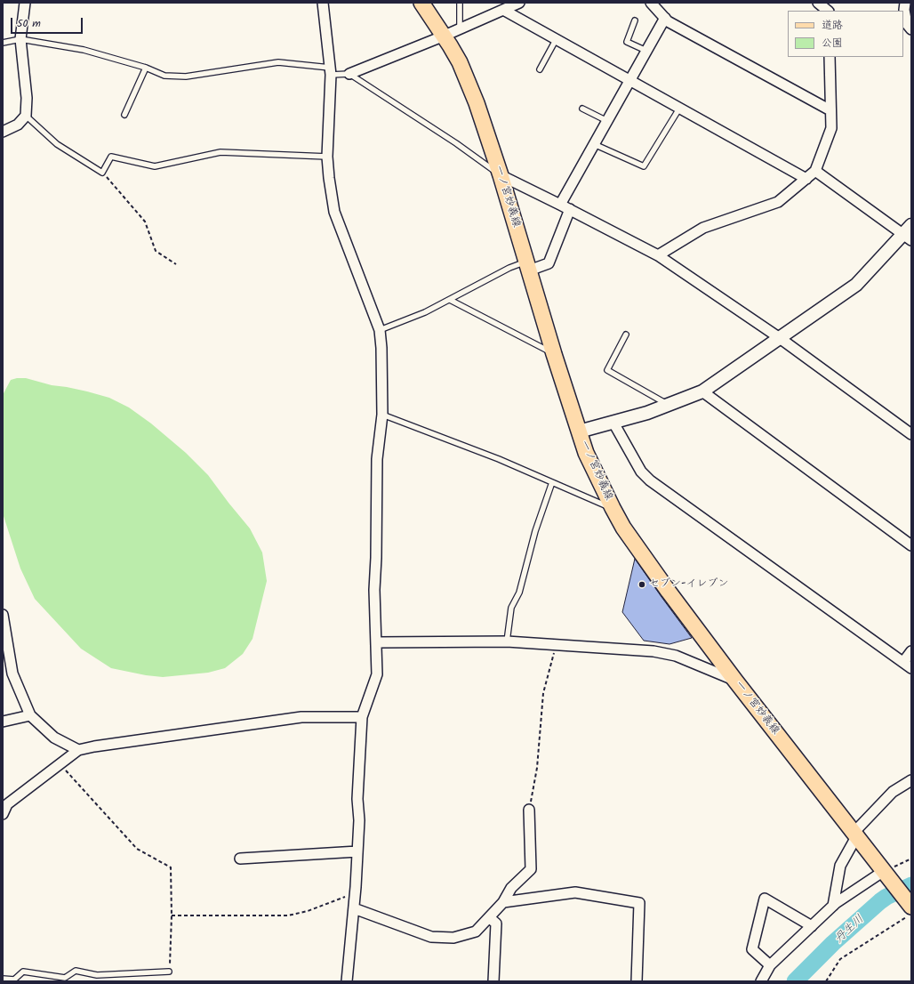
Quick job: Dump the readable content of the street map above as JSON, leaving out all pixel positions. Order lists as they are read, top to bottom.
{
  "streets": {
    "main road": ["一ノ宮妙義線"]
  },
  "water": ["丹生川"],
  "places": ["セブン-イレブン"],
  "legend": ["道路", "公園"],
  "scale_bar": "50 m"
}
